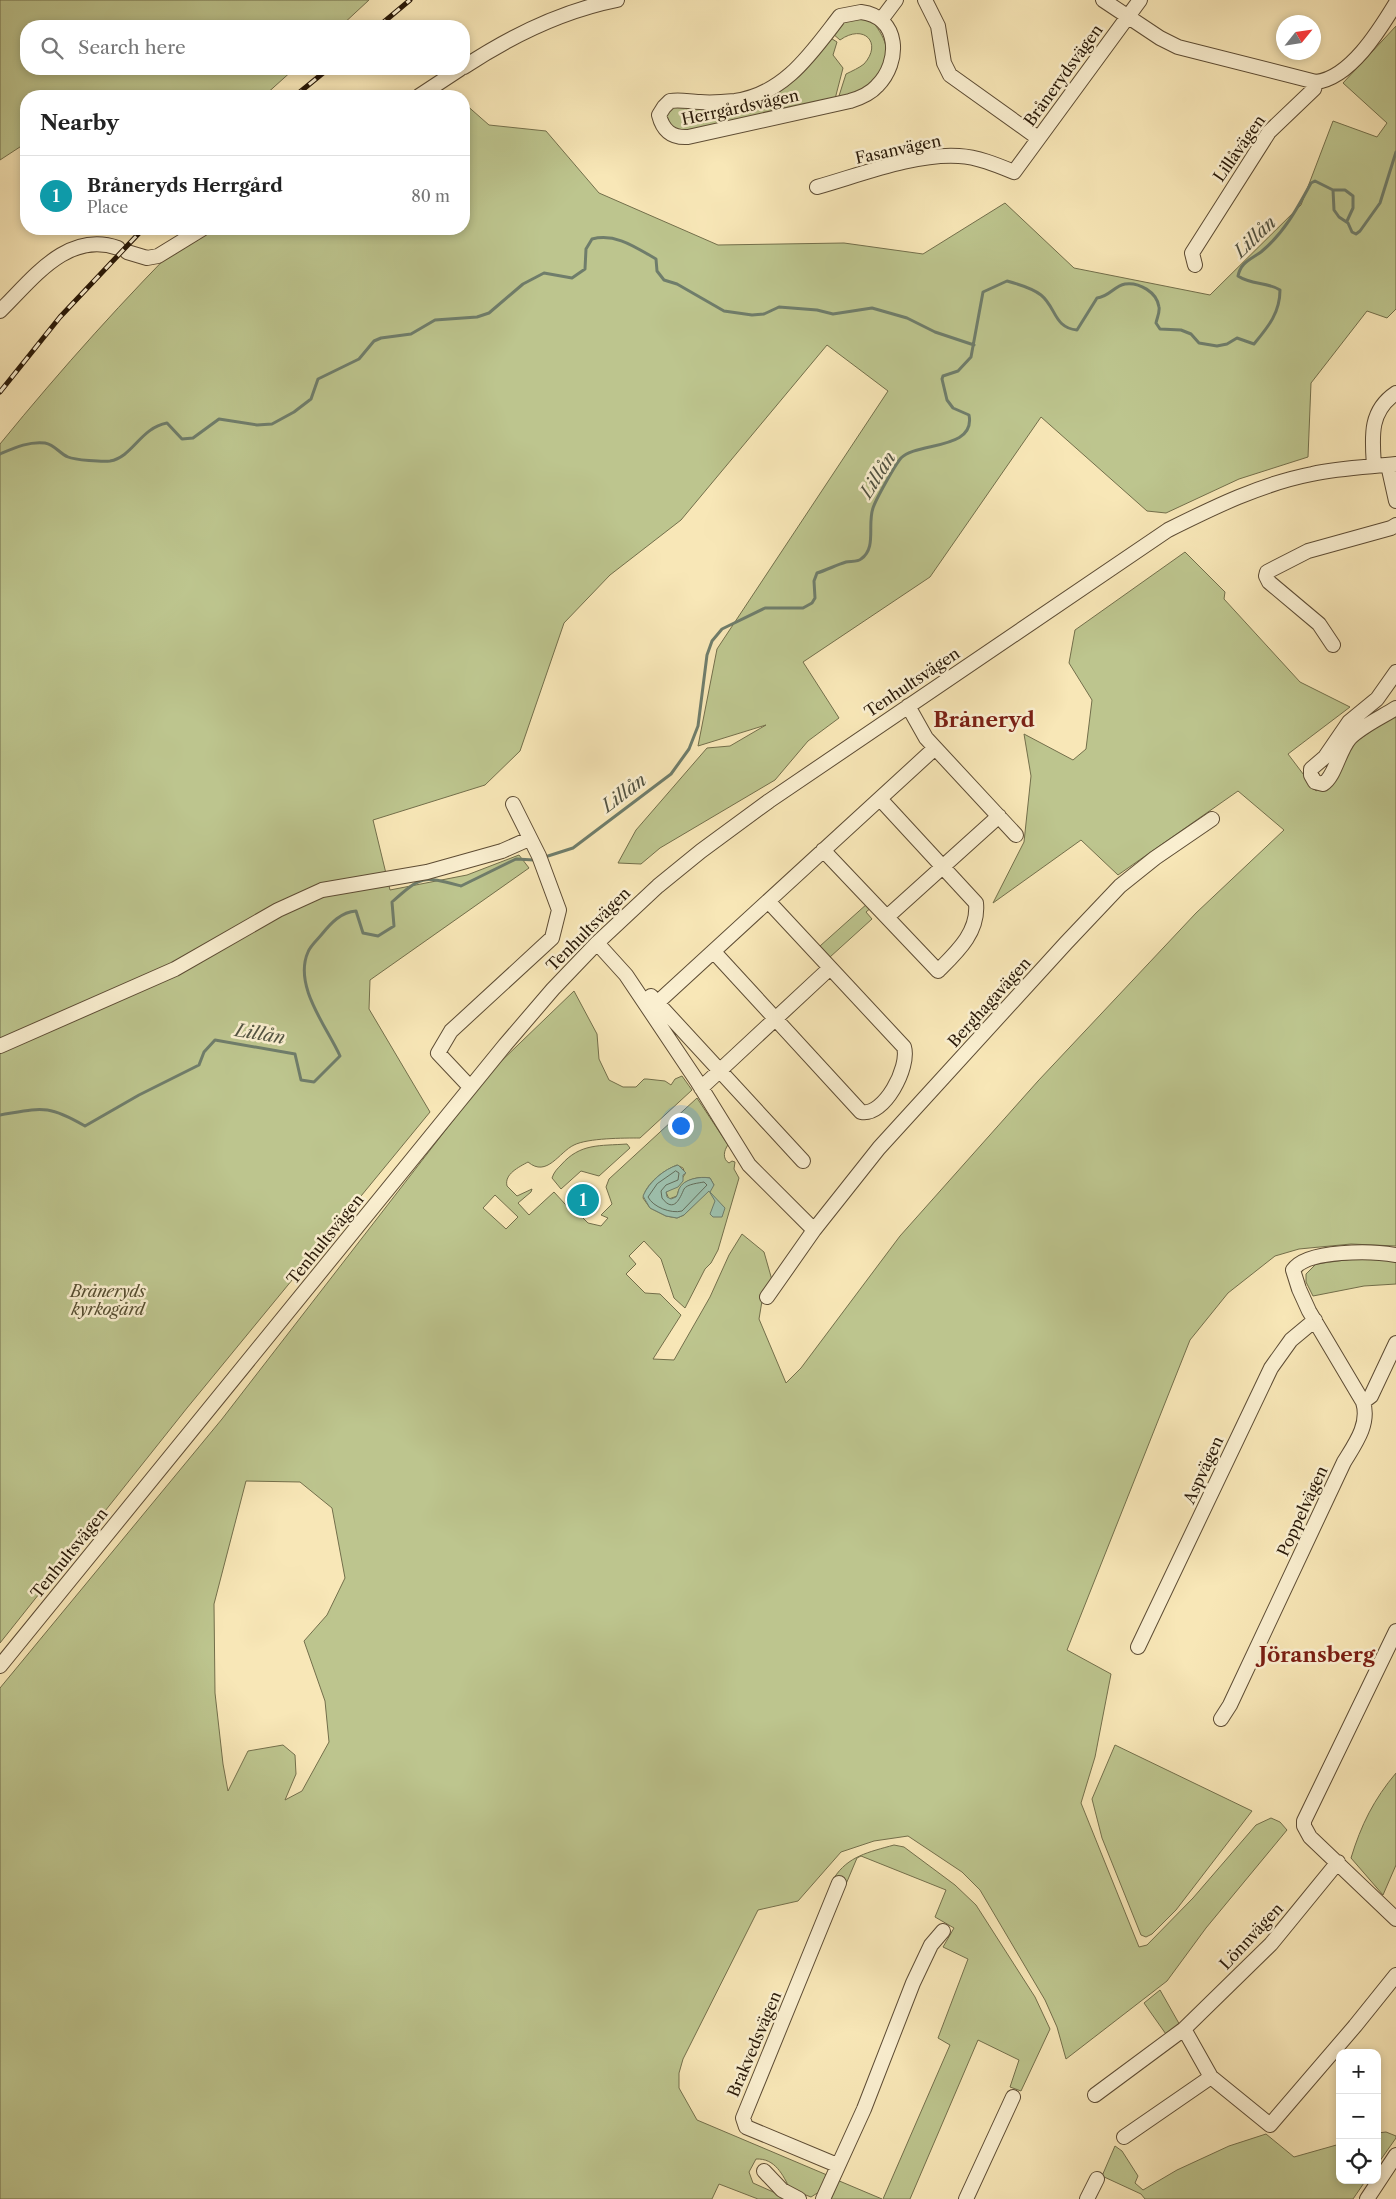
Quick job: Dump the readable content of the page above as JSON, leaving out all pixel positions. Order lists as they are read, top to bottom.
{
  "streets": {
    "street": [
      "Brånerydsvägen",
      "Herrgårdsvägen",
      "Lillåvägen",
      "Fasanvägen",
      "Tenhultsvägen",
      "Berghagavägen",
      "Aspvägen",
      "Poppelvägen",
      "Lönnvägen",
      "Brakvedsvägen"
    ]
  },
  "crossings": [
    ["Brånerydsvägen", "Fasanvägen"]
  ],
  "districts": ["Bråneryd", "Jöransberg"],
  "water": ["Lillån"],
  "parks": ["Bråneryds kyrkogård"],
  "north": "top right",
  "page": {
    "search": "Search here",
    "heading": "Nearby",
    "list": [
      {
        "mark": "1",
        "name": "Bråneryds Herrgård",
        "note": "Place",
        "value": "80 m"
      }
    ],
    "pins": "1",
    "map_buttons": ["+", "−"]
  }
}
